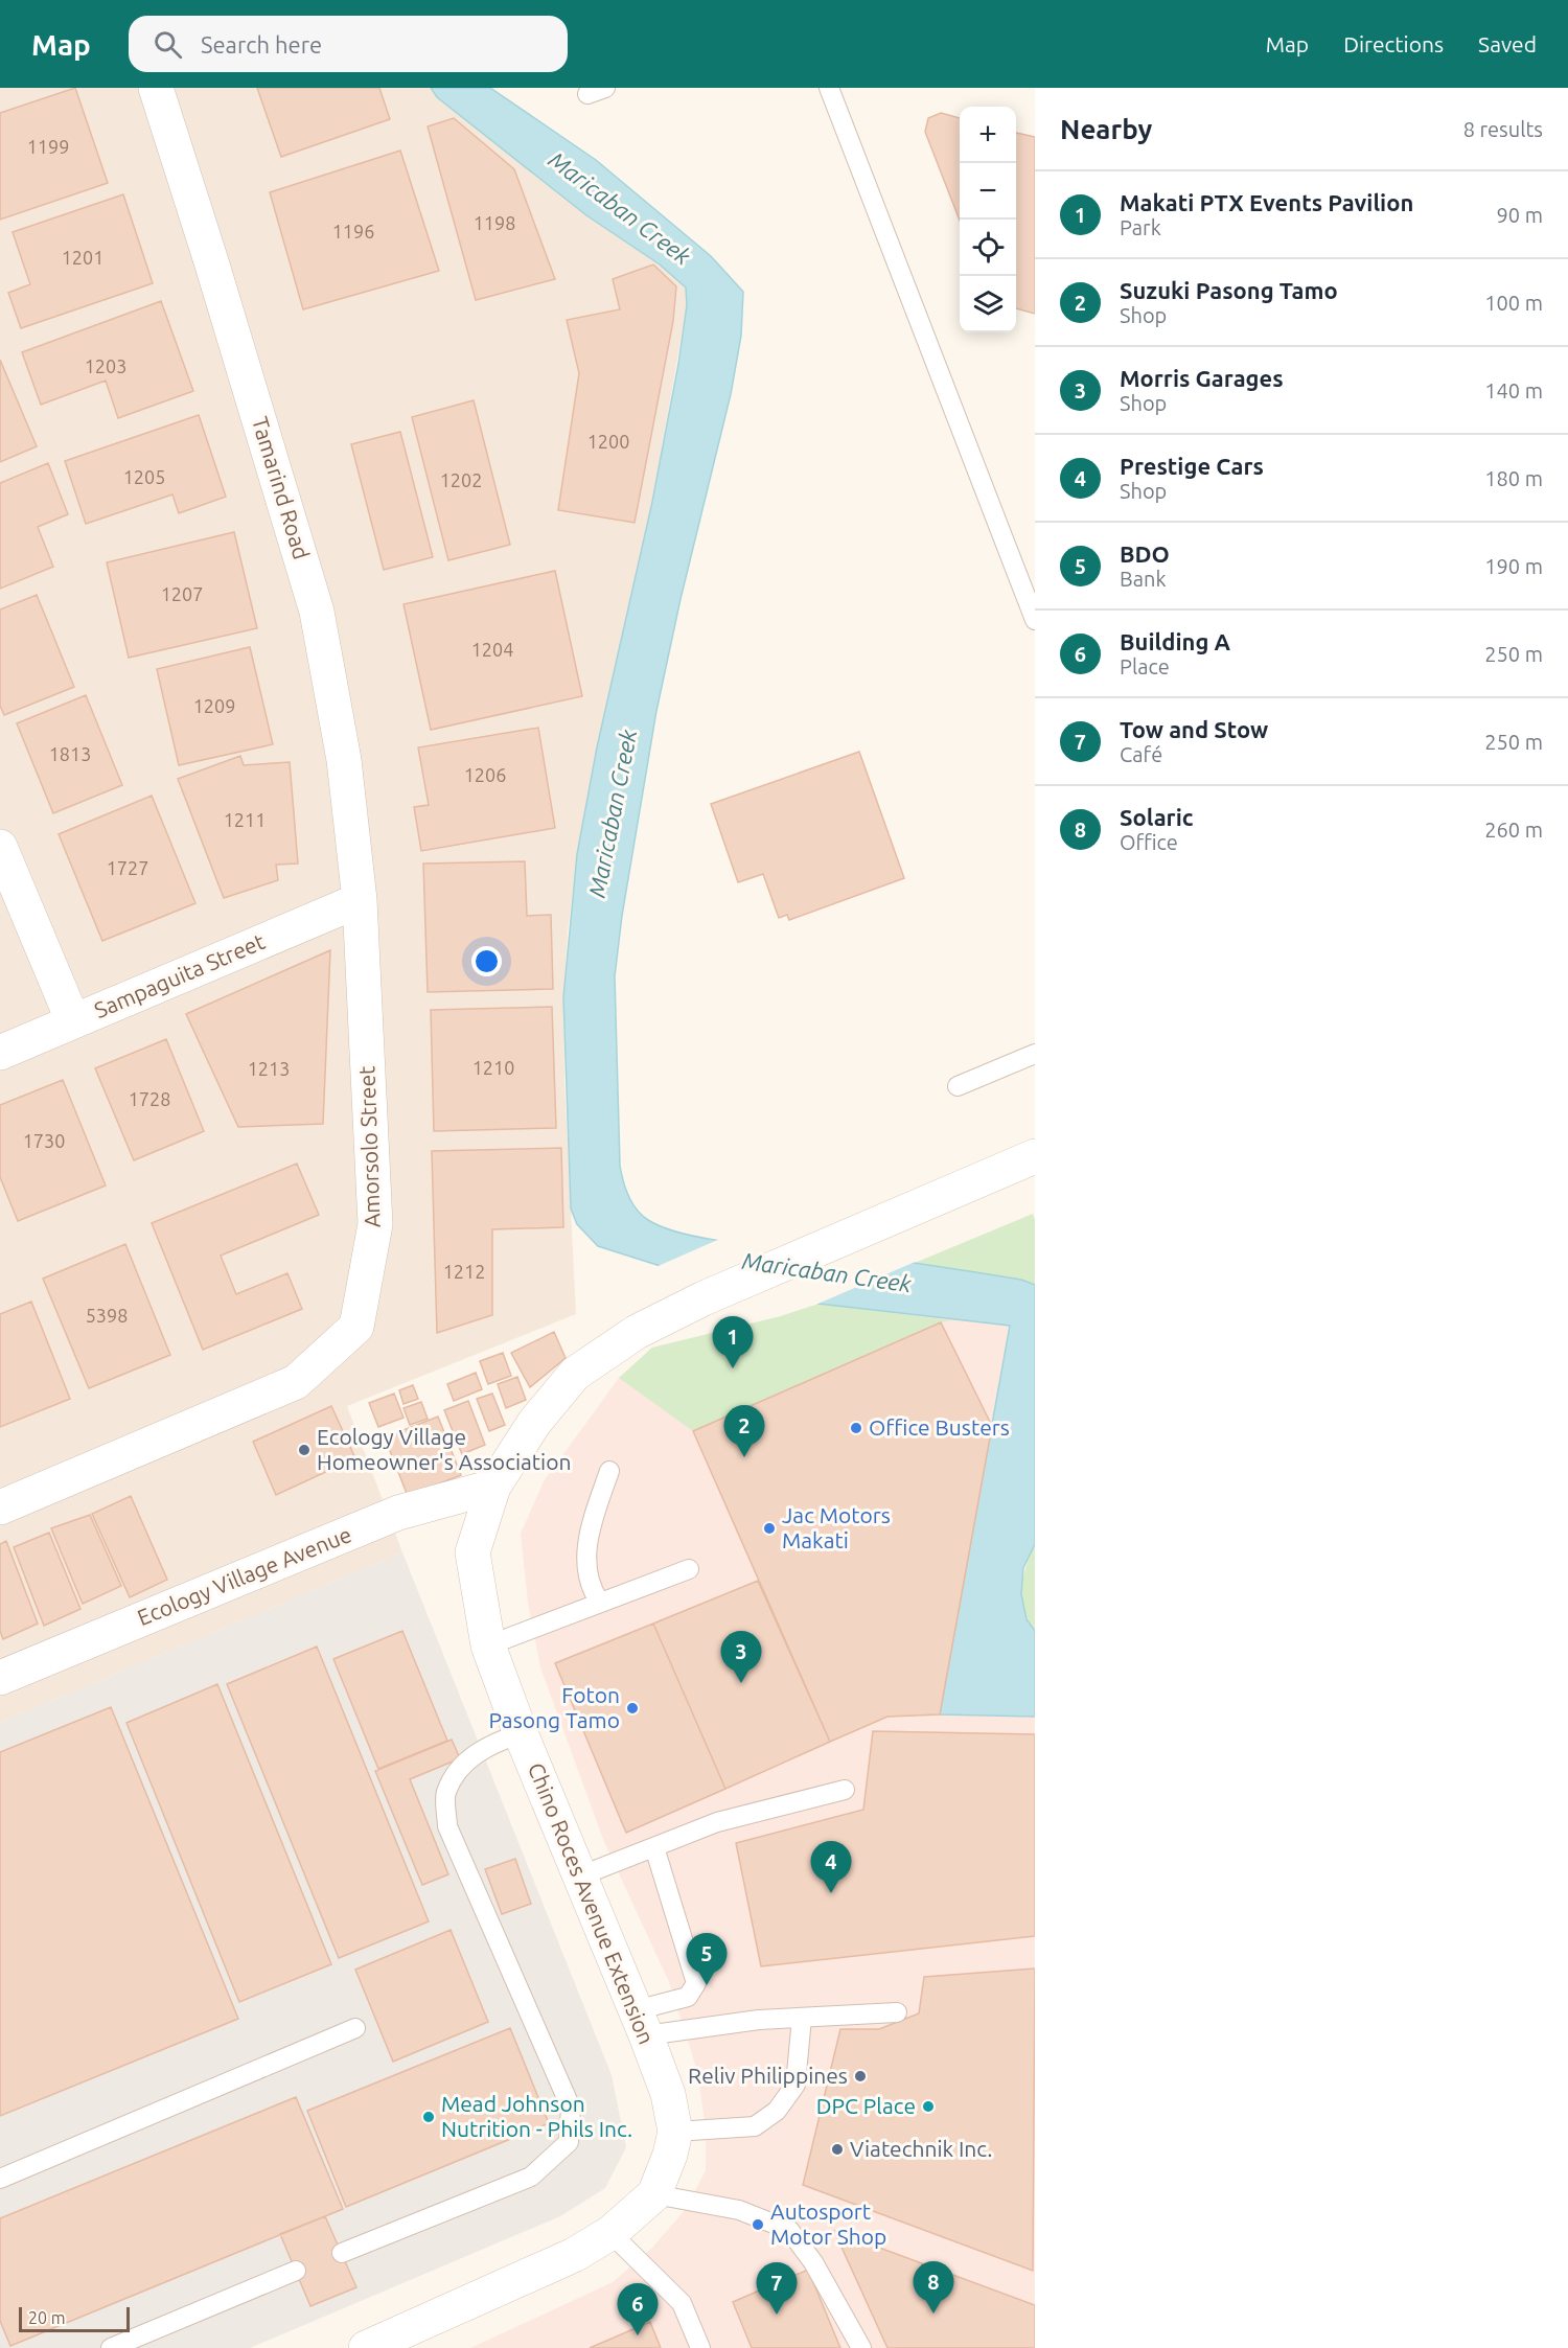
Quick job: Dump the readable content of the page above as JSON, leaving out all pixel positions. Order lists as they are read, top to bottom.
{
  "streets": {
    "street": [
      "Tamarind Road",
      "Sampaguita Street",
      "Amorsolo Street",
      "Ecology Village Avenue",
      "Chino Roces Avenue Extension"
    ]
  },
  "crossings": [
    ["Tamarind Road", "Sampaguita Street"],
    ["Tamarind Road", "Amorsolo Street"],
    ["Sampaguita Street", "Amorsolo Street"],
    ["Ecology Village Avenue", "Chino Roces Avenue Extension"]
  ],
  "water": ["Maricaban Creek"],
  "places": [
    "Office Busters",
    "Ecology Village Homeowner's Association",
    "Jac Motors Makati",
    "Foton Pasong Tamo",
    "Reliv Philippines",
    "DPC Place",
    "Mead Johnson Nutrition - Phils Inc.",
    "Viatechnik Inc.",
    "Autosport Motor Shop"
  ],
  "house_numbers": [
    "1199",
    "1198",
    "1196",
    "1201",
    "1203",
    "1200",
    "1205",
    "1202",
    "1207",
    "1204",
    "1209",
    "1813",
    "1206",
    "1211",
    "1727",
    "1210",
    "1213",
    "1728",
    "1730",
    "1212",
    "5398"
  ],
  "scale_bar": "20 m",
  "page": {
    "header": "Map",
    "search": "Search here",
    "nav": ["Map", "Directions", "Saved"],
    "heading": ["Nearby", "8 results"],
    "map_buttons": ["+", "−"],
    "list": [
      {
        "mark": "1",
        "name": "Makati PTX Events Pavilion",
        "note": "Park",
        "value": "90 m"
      },
      {
        "mark": "2",
        "name": "Suzuki Pasong Tamo",
        "note": "Shop",
        "value": "100 m"
      },
      {
        "mark": "3",
        "name": "Morris Garages",
        "note": "Shop",
        "value": "140 m"
      },
      {
        "mark": "4",
        "name": "Prestige Cars",
        "note": "Shop",
        "value": "180 m"
      },
      {
        "mark": "5",
        "name": "BDO",
        "note": "Bank",
        "value": "190 m"
      },
      {
        "mark": "6",
        "name": "Building A",
        "note": "Place",
        "value": "250 m"
      },
      {
        "mark": "7",
        "name": "Tow and Stow",
        "note": "Café",
        "value": "250 m"
      },
      {
        "mark": "8",
        "name": "Solaric",
        "note": "Office",
        "value": "260 m"
      }
    ],
    "pins": [
      "1",
      "2",
      "3",
      "4",
      "5",
      "8",
      "7",
      "6"
    ],
    "scale": "20 m"
  }
}
